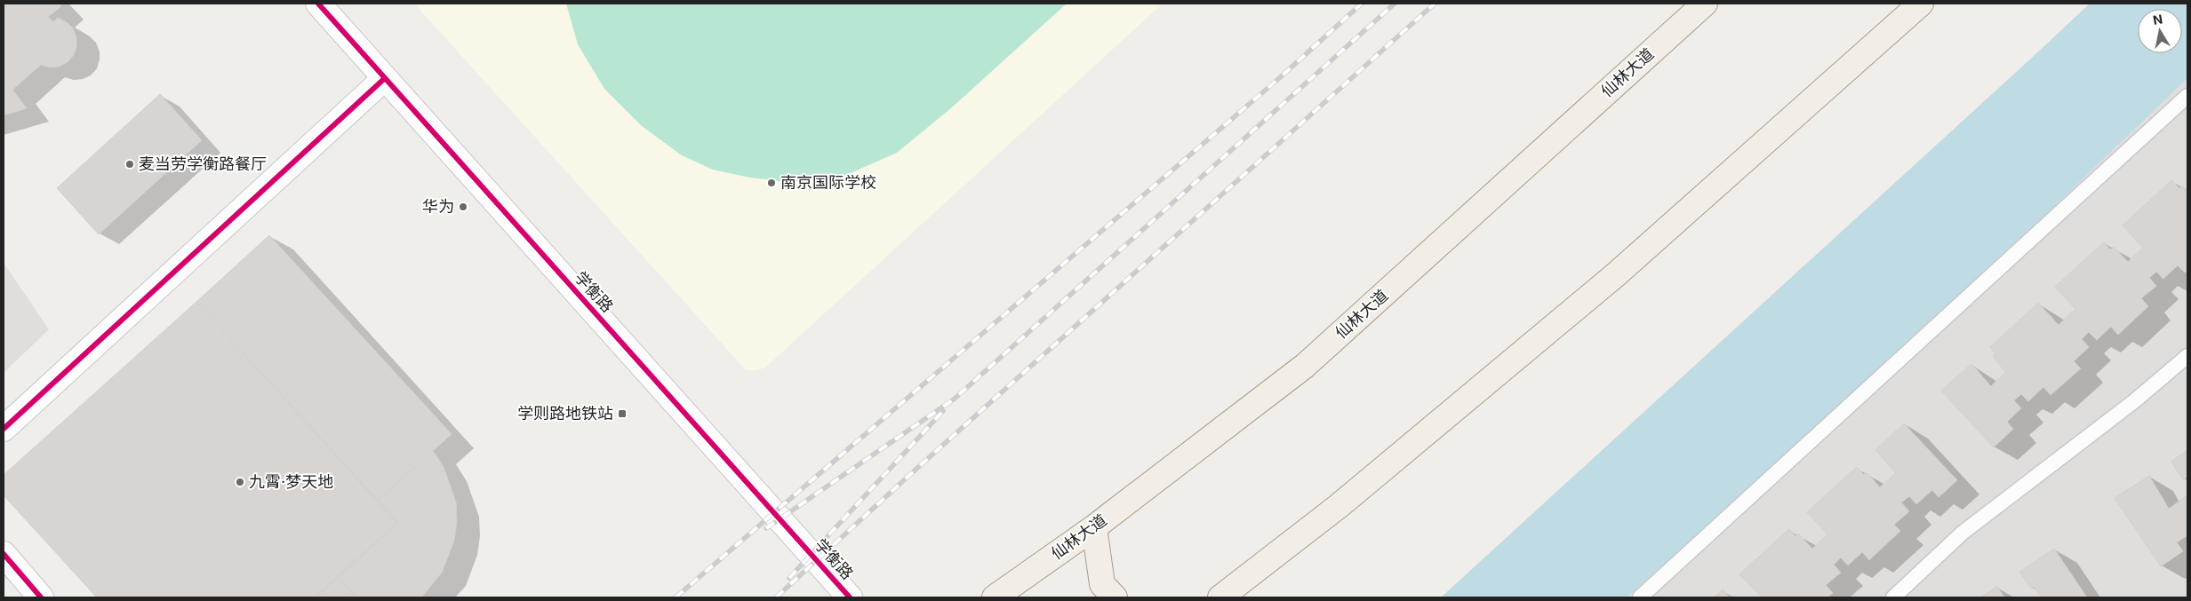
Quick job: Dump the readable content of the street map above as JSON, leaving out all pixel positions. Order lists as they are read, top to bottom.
{
  "streets": {
    "main road": ["仙林大道"],
    "street": ["学衡路"]
  },
  "places": {
    "other": [
      "麦当劳学衡路餐厅",
      "南京国际学校",
      "华为",
      "九霄·梦天地"
    ],
    "transit": ["学则路地铁站"]
  },
  "north": "top"
}
